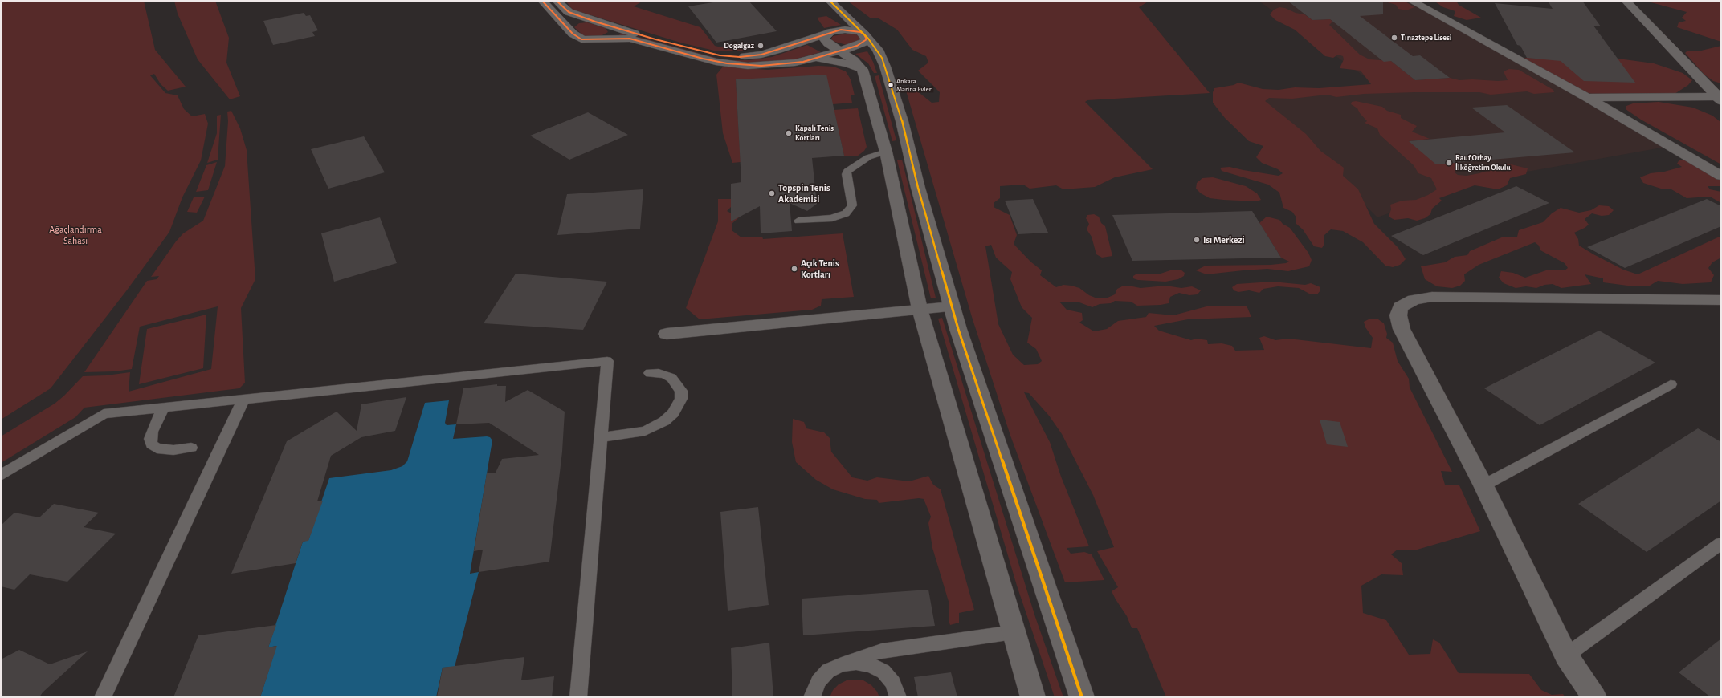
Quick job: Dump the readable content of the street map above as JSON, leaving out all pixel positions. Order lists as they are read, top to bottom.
{
  "parks": ["Ağaçlandırma Sahası"],
  "places": [
    "Tınaztepe Lisesi",
    "Doğalgaz",
    "Ankara Marina Evleri",
    "Kapalı Tenis Kortları",
    "Rauf Orbay İlköğretim Okulu",
    "Topspin Tenis Akademisi",
    "Isı Merkezi",
    "Açık Tenis Kortları"
  ]
}
